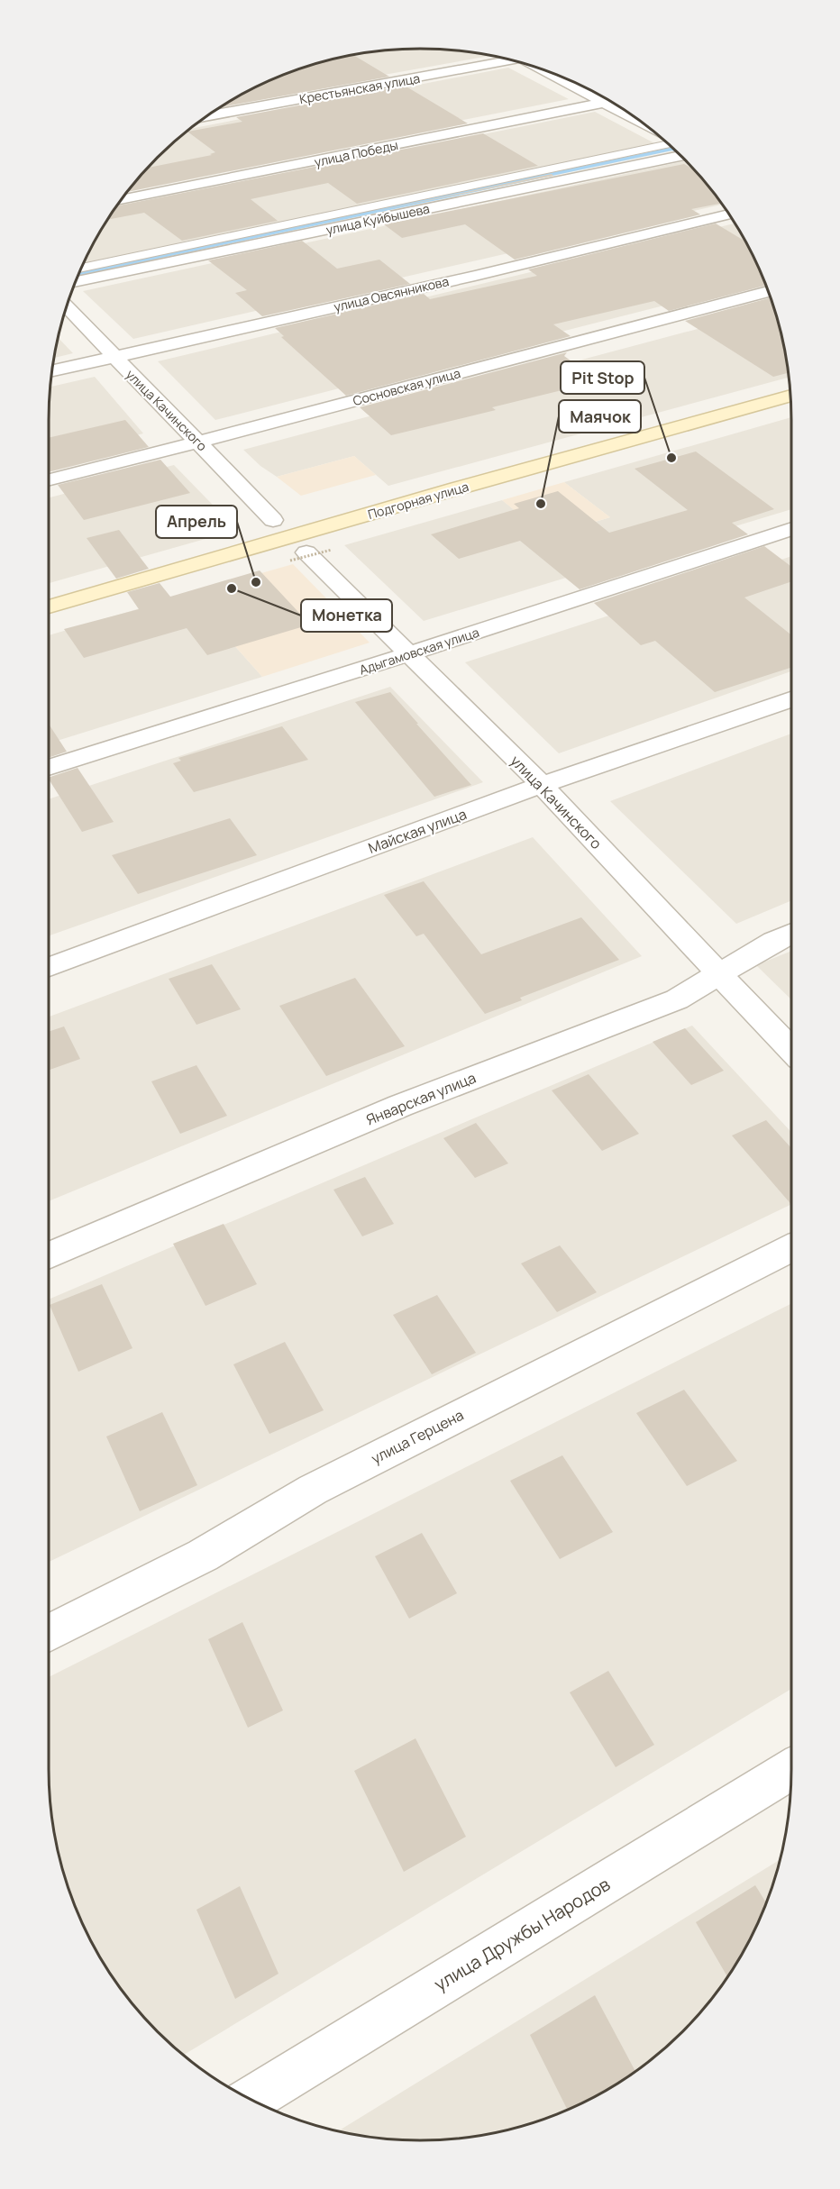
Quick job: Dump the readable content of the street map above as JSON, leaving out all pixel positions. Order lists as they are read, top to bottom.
{
  "streets": {
    "street": [
      "Крестьянская улица",
      "улица Победы",
      "улица Куйбышева",
      "улица Овсянникова",
      "Сосновская улица",
      "улица Качинского",
      "Подгорная улица",
      "Адыгамовская улица",
      "Майская улица",
      "Январская улица",
      "улица Герцена",
      "улица Дружбы Народов"
    ]
  },
  "crossings": [
    ["улица Овсянникова", "улица Качинского"],
    ["Сосновская улица", "улица Качинского"],
    ["улица Качинского", "Адыгамовская улица"],
    ["улица Качинского", "Майская улица"],
    ["улица Качинского", "Январская улица"]
  ],
  "places": [
    "Pit Stop",
    "Маячок",
    "Апрель",
    "Монетка"
  ]
}
